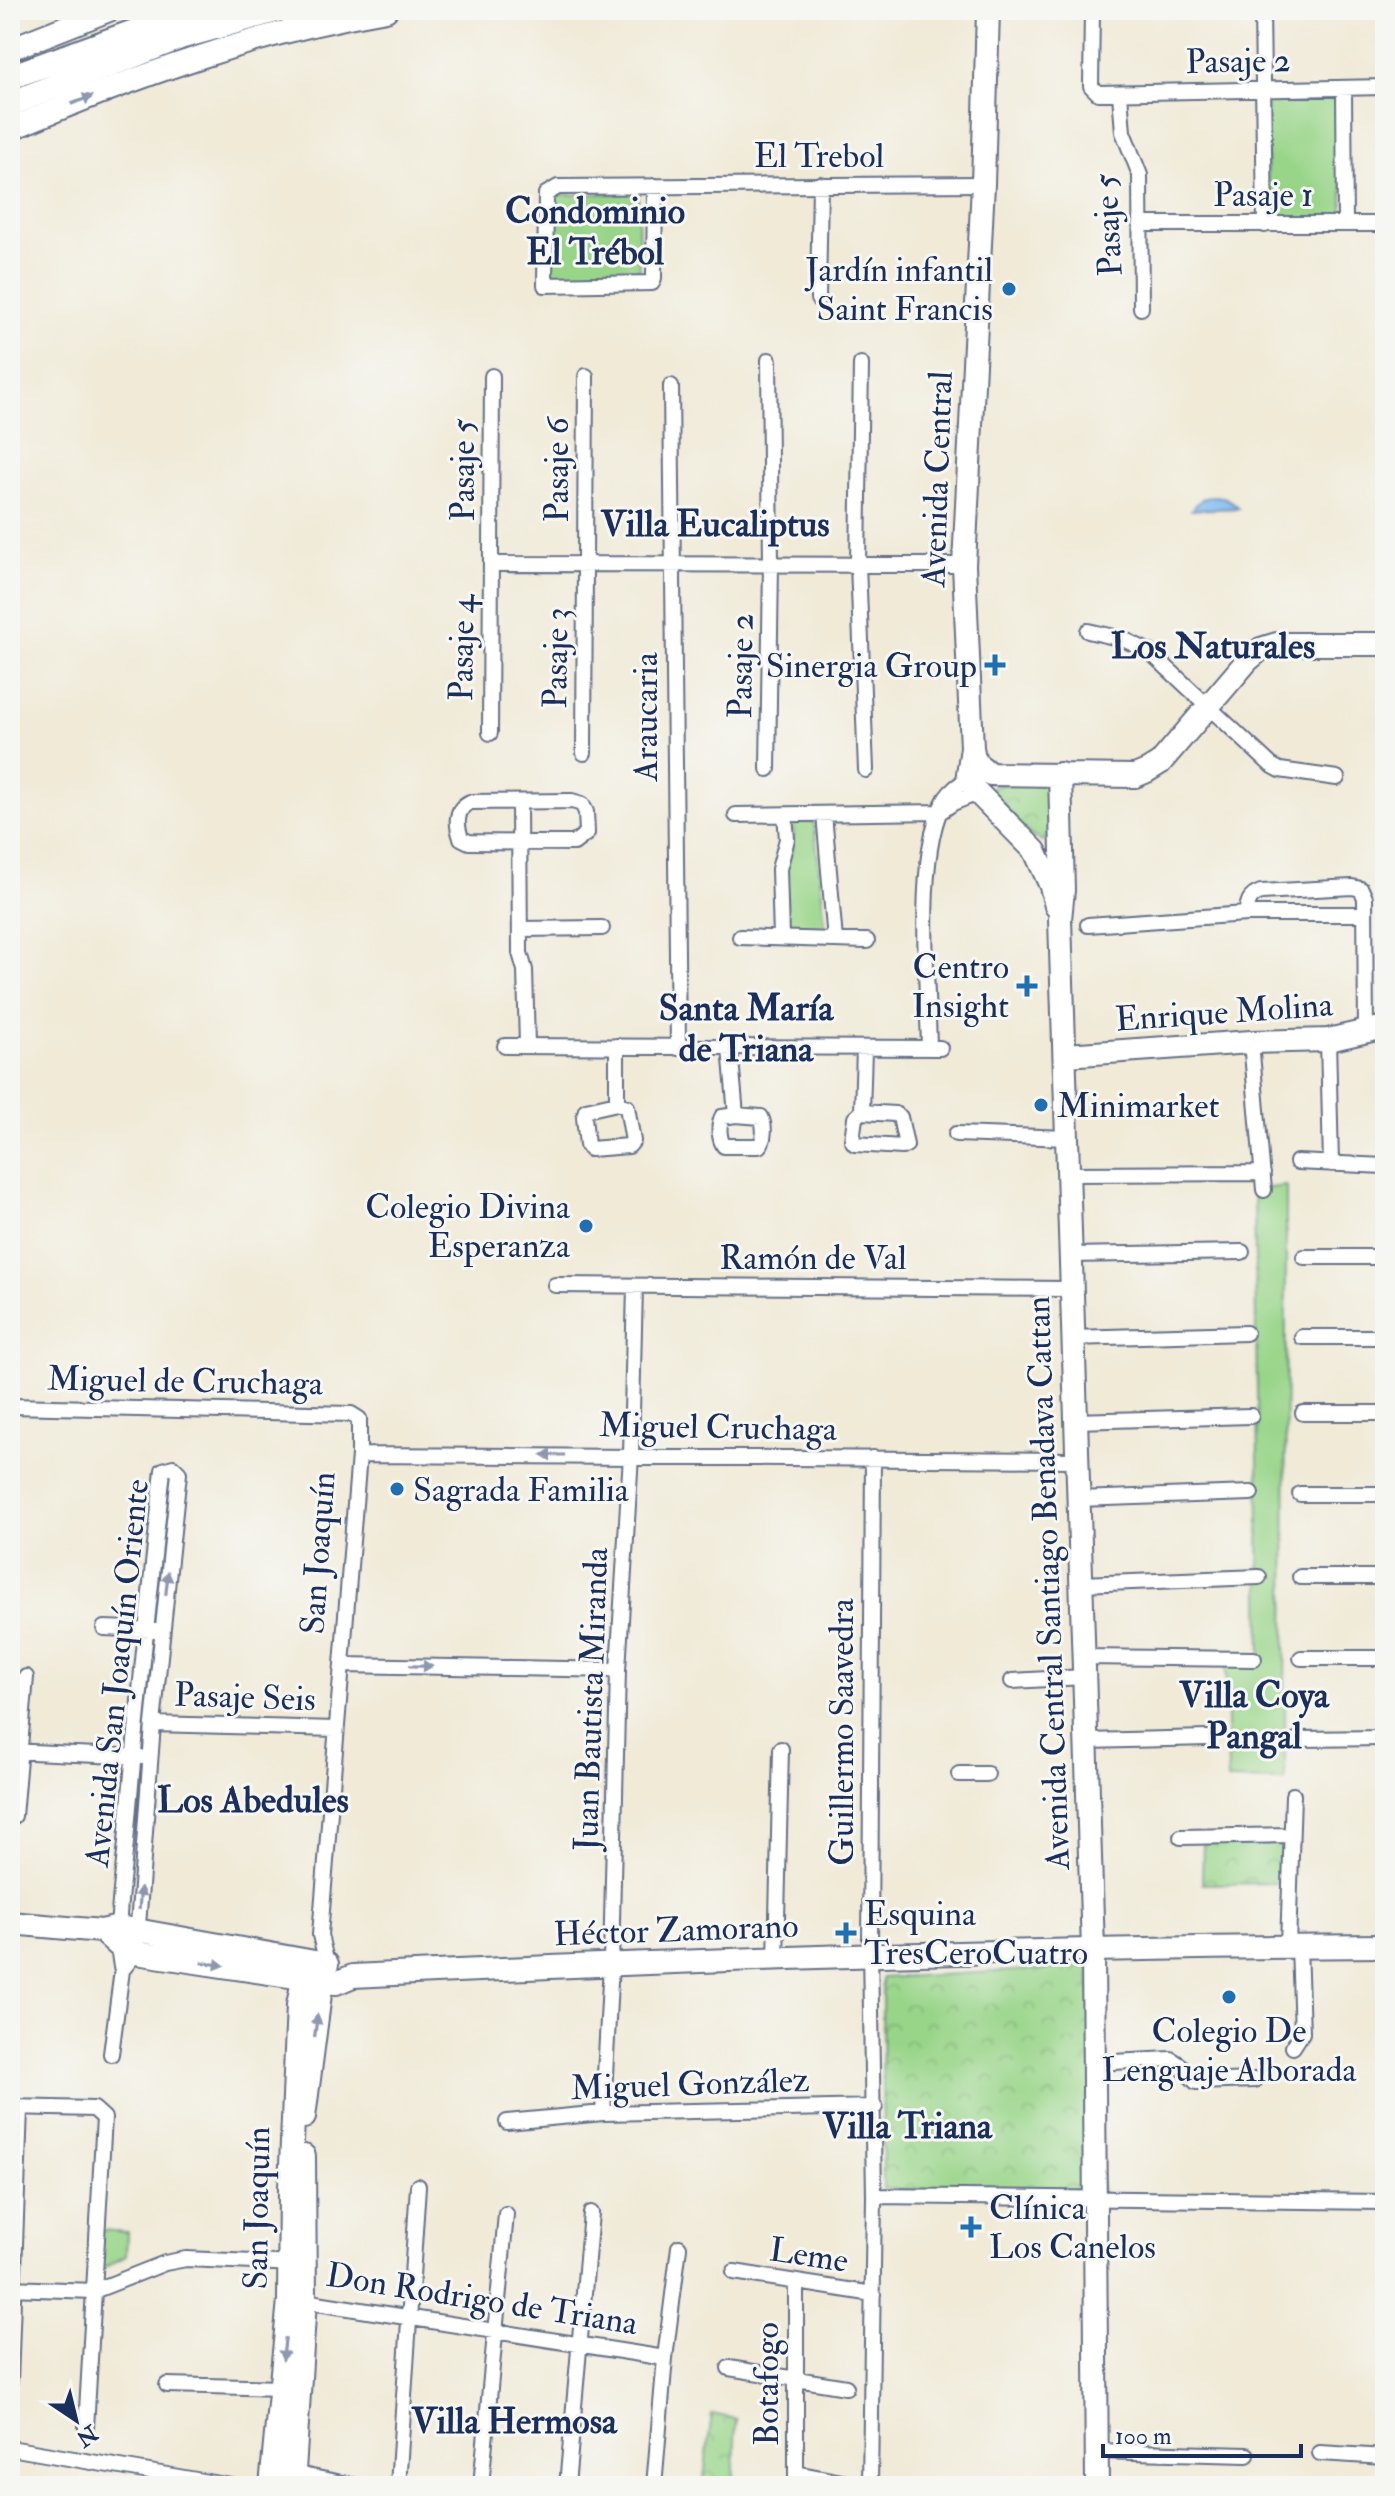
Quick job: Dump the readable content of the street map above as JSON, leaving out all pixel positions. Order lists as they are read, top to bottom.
{
  "streets": {
    "street": [
      "Pasaje 2",
      "El Trebol",
      "Pasaje 1",
      "Pasaje 5",
      "Pasaje 6",
      "Avenida Central",
      "Pasaje 4",
      "Pasaje 3",
      "Araucaria",
      "Enrique Molina",
      "Ramón de Val",
      "Miguel de Cruchaga",
      "Miguel Cruchaga",
      "San Joaquín",
      "Avenida Central Santiago Benadava Cattan",
      "Avenida San Joaquín Oriente",
      "Pasaje Seis",
      "Juan Bautista Miranda",
      "Guillermo Saavedra",
      "Héctor Zamorano",
      "Miguel González",
      "Leme",
      "Don Rodrigo de Triana",
      "Botafogo"
    ]
  },
  "crossings": [
    ["Pasaje 2", "Pasaje 5"],
    ["El Trebol", "Avenida Central"],
    ["Pasaje 1", "Pasaje 5"],
    ["Pasaje 5", "Pasaje 4"],
    ["Pasaje 6", "Pasaje 3"],
    ["Enrique Molina", "Avenida Central Santiago Benadava Cattan"],
    ["Ramón de Val", "Avenida Central Santiago Benadava Cattan"],
    ["Ramón de Val", "Juan Bautista Miranda"],
    ["Miguel de Cruchaga", "San Joaquín"],
    ["Miguel Cruchaga", "San Joaquín"],
    ["Miguel Cruchaga", "Avenida Central Santiago Benadava Cattan"],
    ["Miguel Cruchaga", "Juan Bautista Miranda"],
    ["Miguel Cruchaga", "Guillermo Saavedra"],
    ["San Joaquín", "Pasaje Seis"],
    ["San Joaquín", "Héctor Zamorano"],
    ["San Joaquín", "Don Rodrigo de Triana"],
    ["Avenida Central Santiago Benadava Cattan", "Héctor Zamorano"],
    ["Avenida San Joaquín Oriente", "Pasaje Seis"],
    ["Avenida San Joaquín Oriente", "Héctor Zamorano"],
    ["Juan Bautista Miranda", "Héctor Zamorano"],
    ["Juan Bautista Miranda", "Miguel González"],
    ["Guillermo Saavedra", "Héctor Zamorano"],
    ["Guillermo Saavedra", "Miguel González"],
    ["Guillermo Saavedra", "Leme"],
    ["Leme", "Botafogo"]
  ],
  "one_way": ["Miguel Cruchaga"],
  "districts": [
    "Condominio El Trébol",
    "Villa Eucaliptus",
    "Los Naturales",
    "Santa María de Triana",
    "Villa Coya Pangal",
    "Los Abedules",
    "Villa Triana",
    "Villa Hermosa"
  ],
  "places": {
    "other": [
      "Jardín infantil Saint Francis",
      "Minimarket",
      "Colegio Divina Esperanza",
      "Sagrada Familia",
      "Colegio De Lenguaje Alborada"
    ],
    "health": [
      "Sinergia Group",
      "Centro Insight",
      "Esquina TresCeroCuatro",
      "Clínica Los Canelos"
    ]
  },
  "scale_bar": "100 m",
  "north": "bottom right"
}
